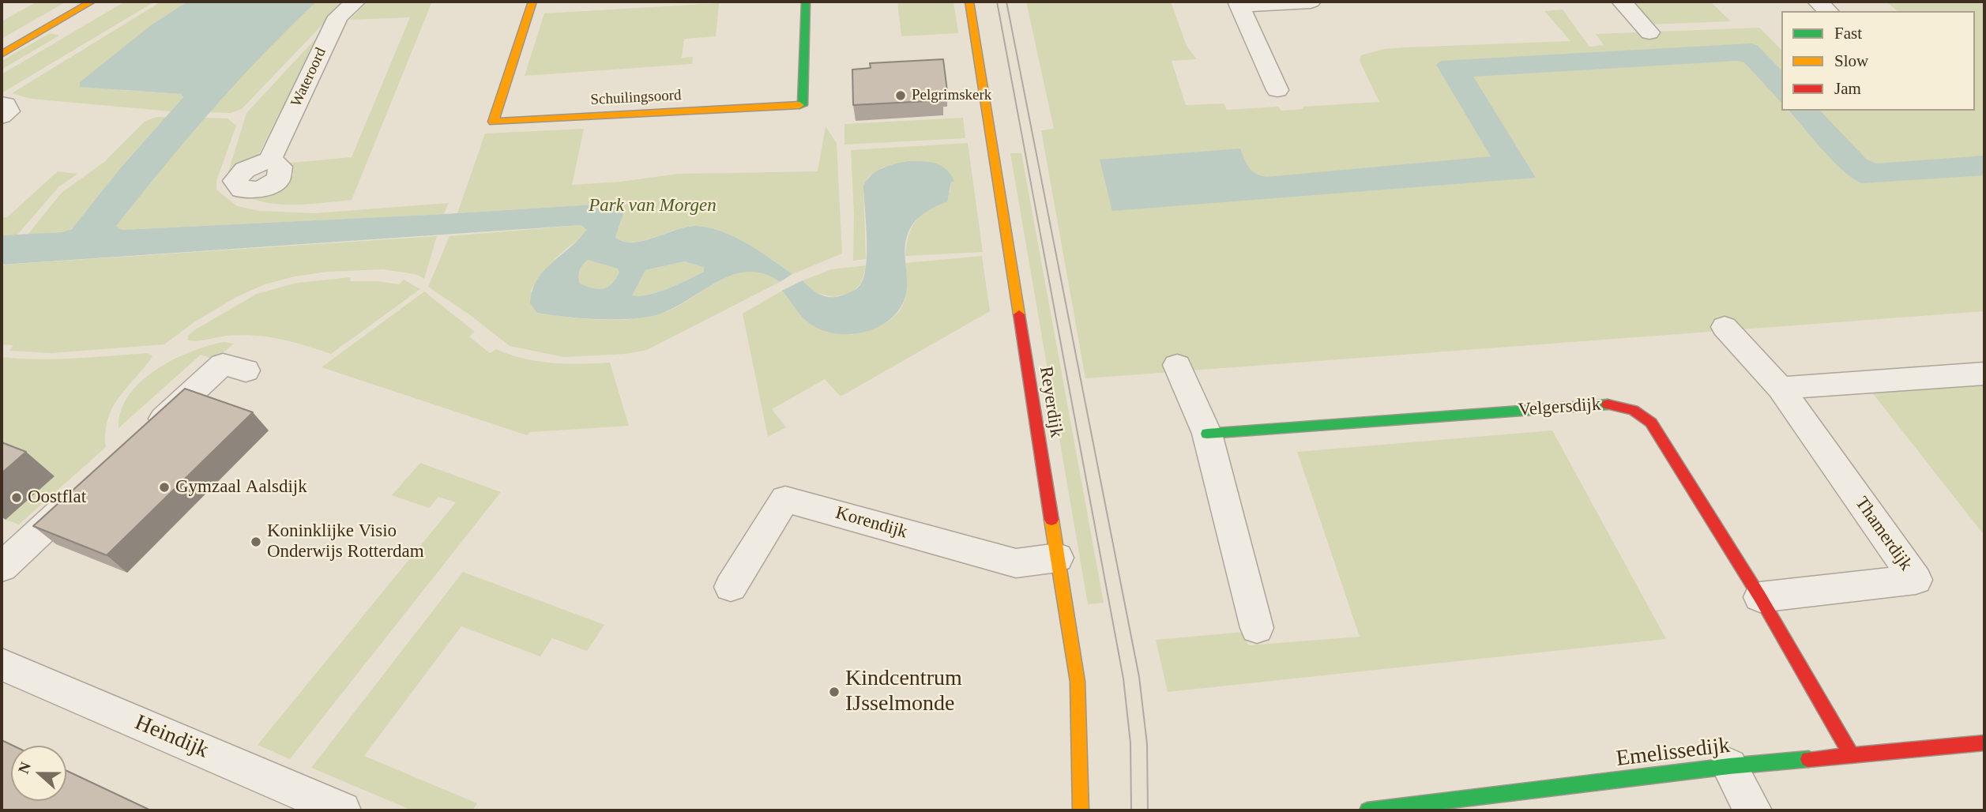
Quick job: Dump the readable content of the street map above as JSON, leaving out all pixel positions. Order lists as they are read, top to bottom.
{
  "streets": {
    "street": [
      "Wateroord",
      "Schuilingsoord",
      "Reyerdijk",
      "Velgersdijk",
      "Korendijk",
      "Thamerdijk",
      "Heindijk",
      "Emelissedijk"
    ]
  },
  "crossings": [
    ["Reyerdijk", "Korendijk"],
    ["Velgersdijk", "Thamerdijk"],
    ["Velgersdijk", "Emelissedijk"]
  ],
  "parks": ["Park van Morgen"],
  "places": [
    "Pelgrimskerk",
    "Gymzaal Aalsdijk",
    "Oostflat",
    "Koninklijke Visio Onderwijs Rotterdam",
    "Kindcentrum IJsselmonde"
  ],
  "legend": ["Fast", "Slow", "Jam"],
  "north": "left"
}
